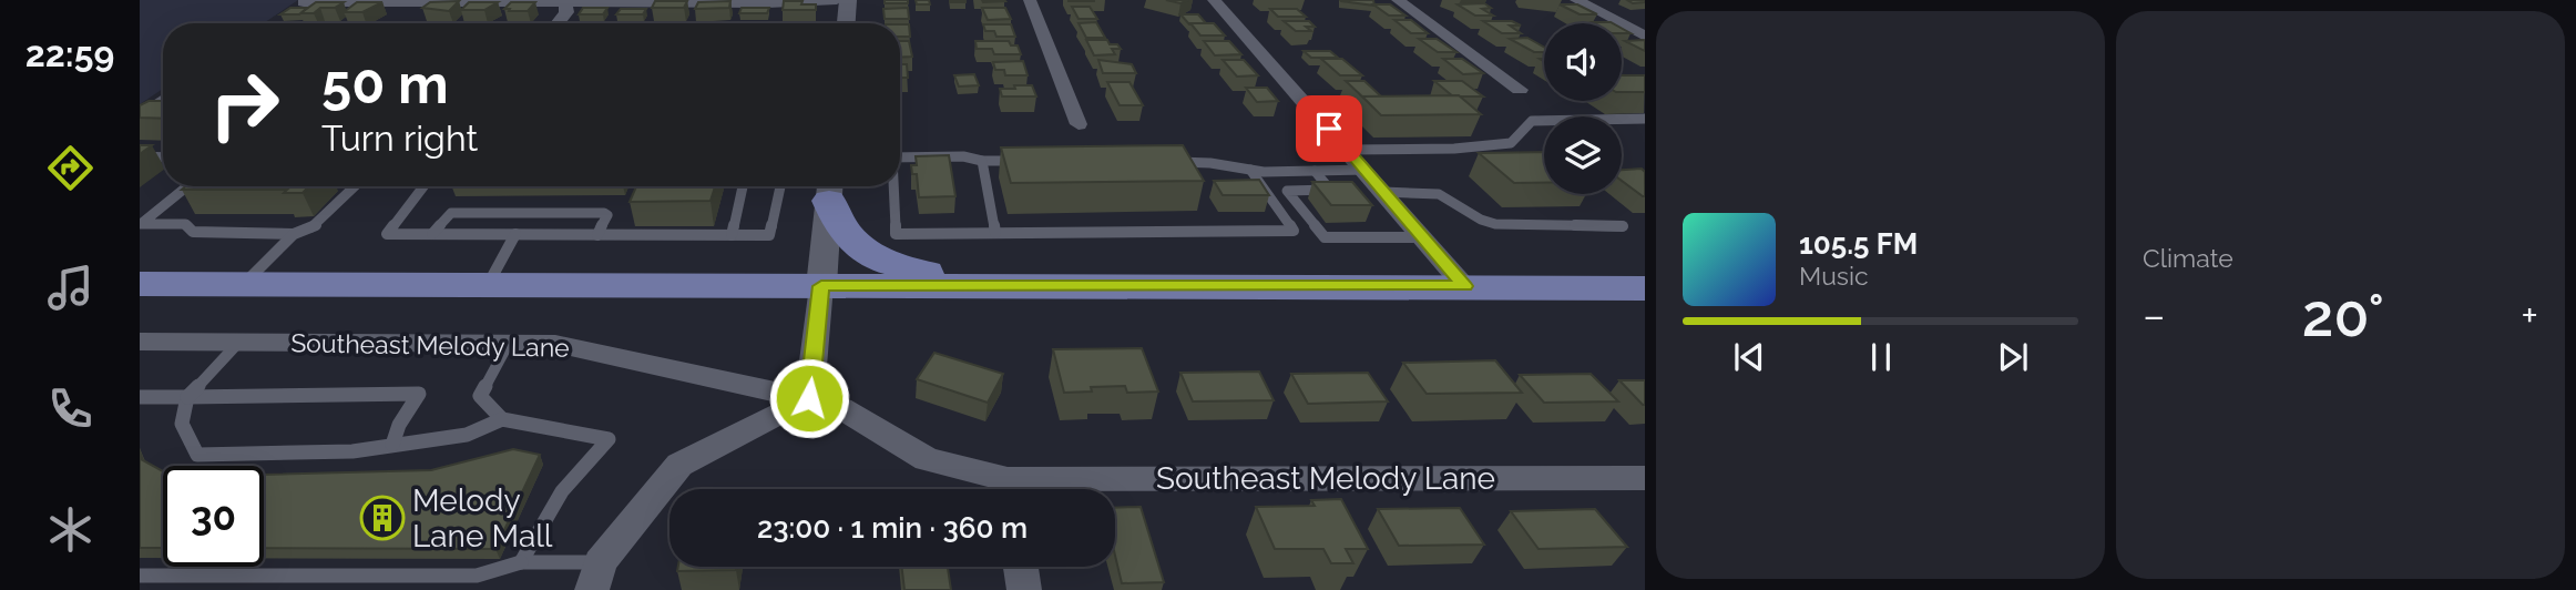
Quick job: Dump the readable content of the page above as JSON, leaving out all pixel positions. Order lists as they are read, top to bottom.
{
  "streets": {
    "street": ["Southeast Melody Lane"]
  },
  "places": {
    "building": ["Melody Lane Mall"]
  },
  "page": {
    "tabs": "22:59",
    "tile": "Climate",
    "turn": ["50 m", "Turn right"],
    "song": ["105.5 FM", "Music"],
    "heat": ["−", "20°", "+"],
    "limit": "30",
    "trip": "23:00 · 1 min · 360 m"
  }
}
